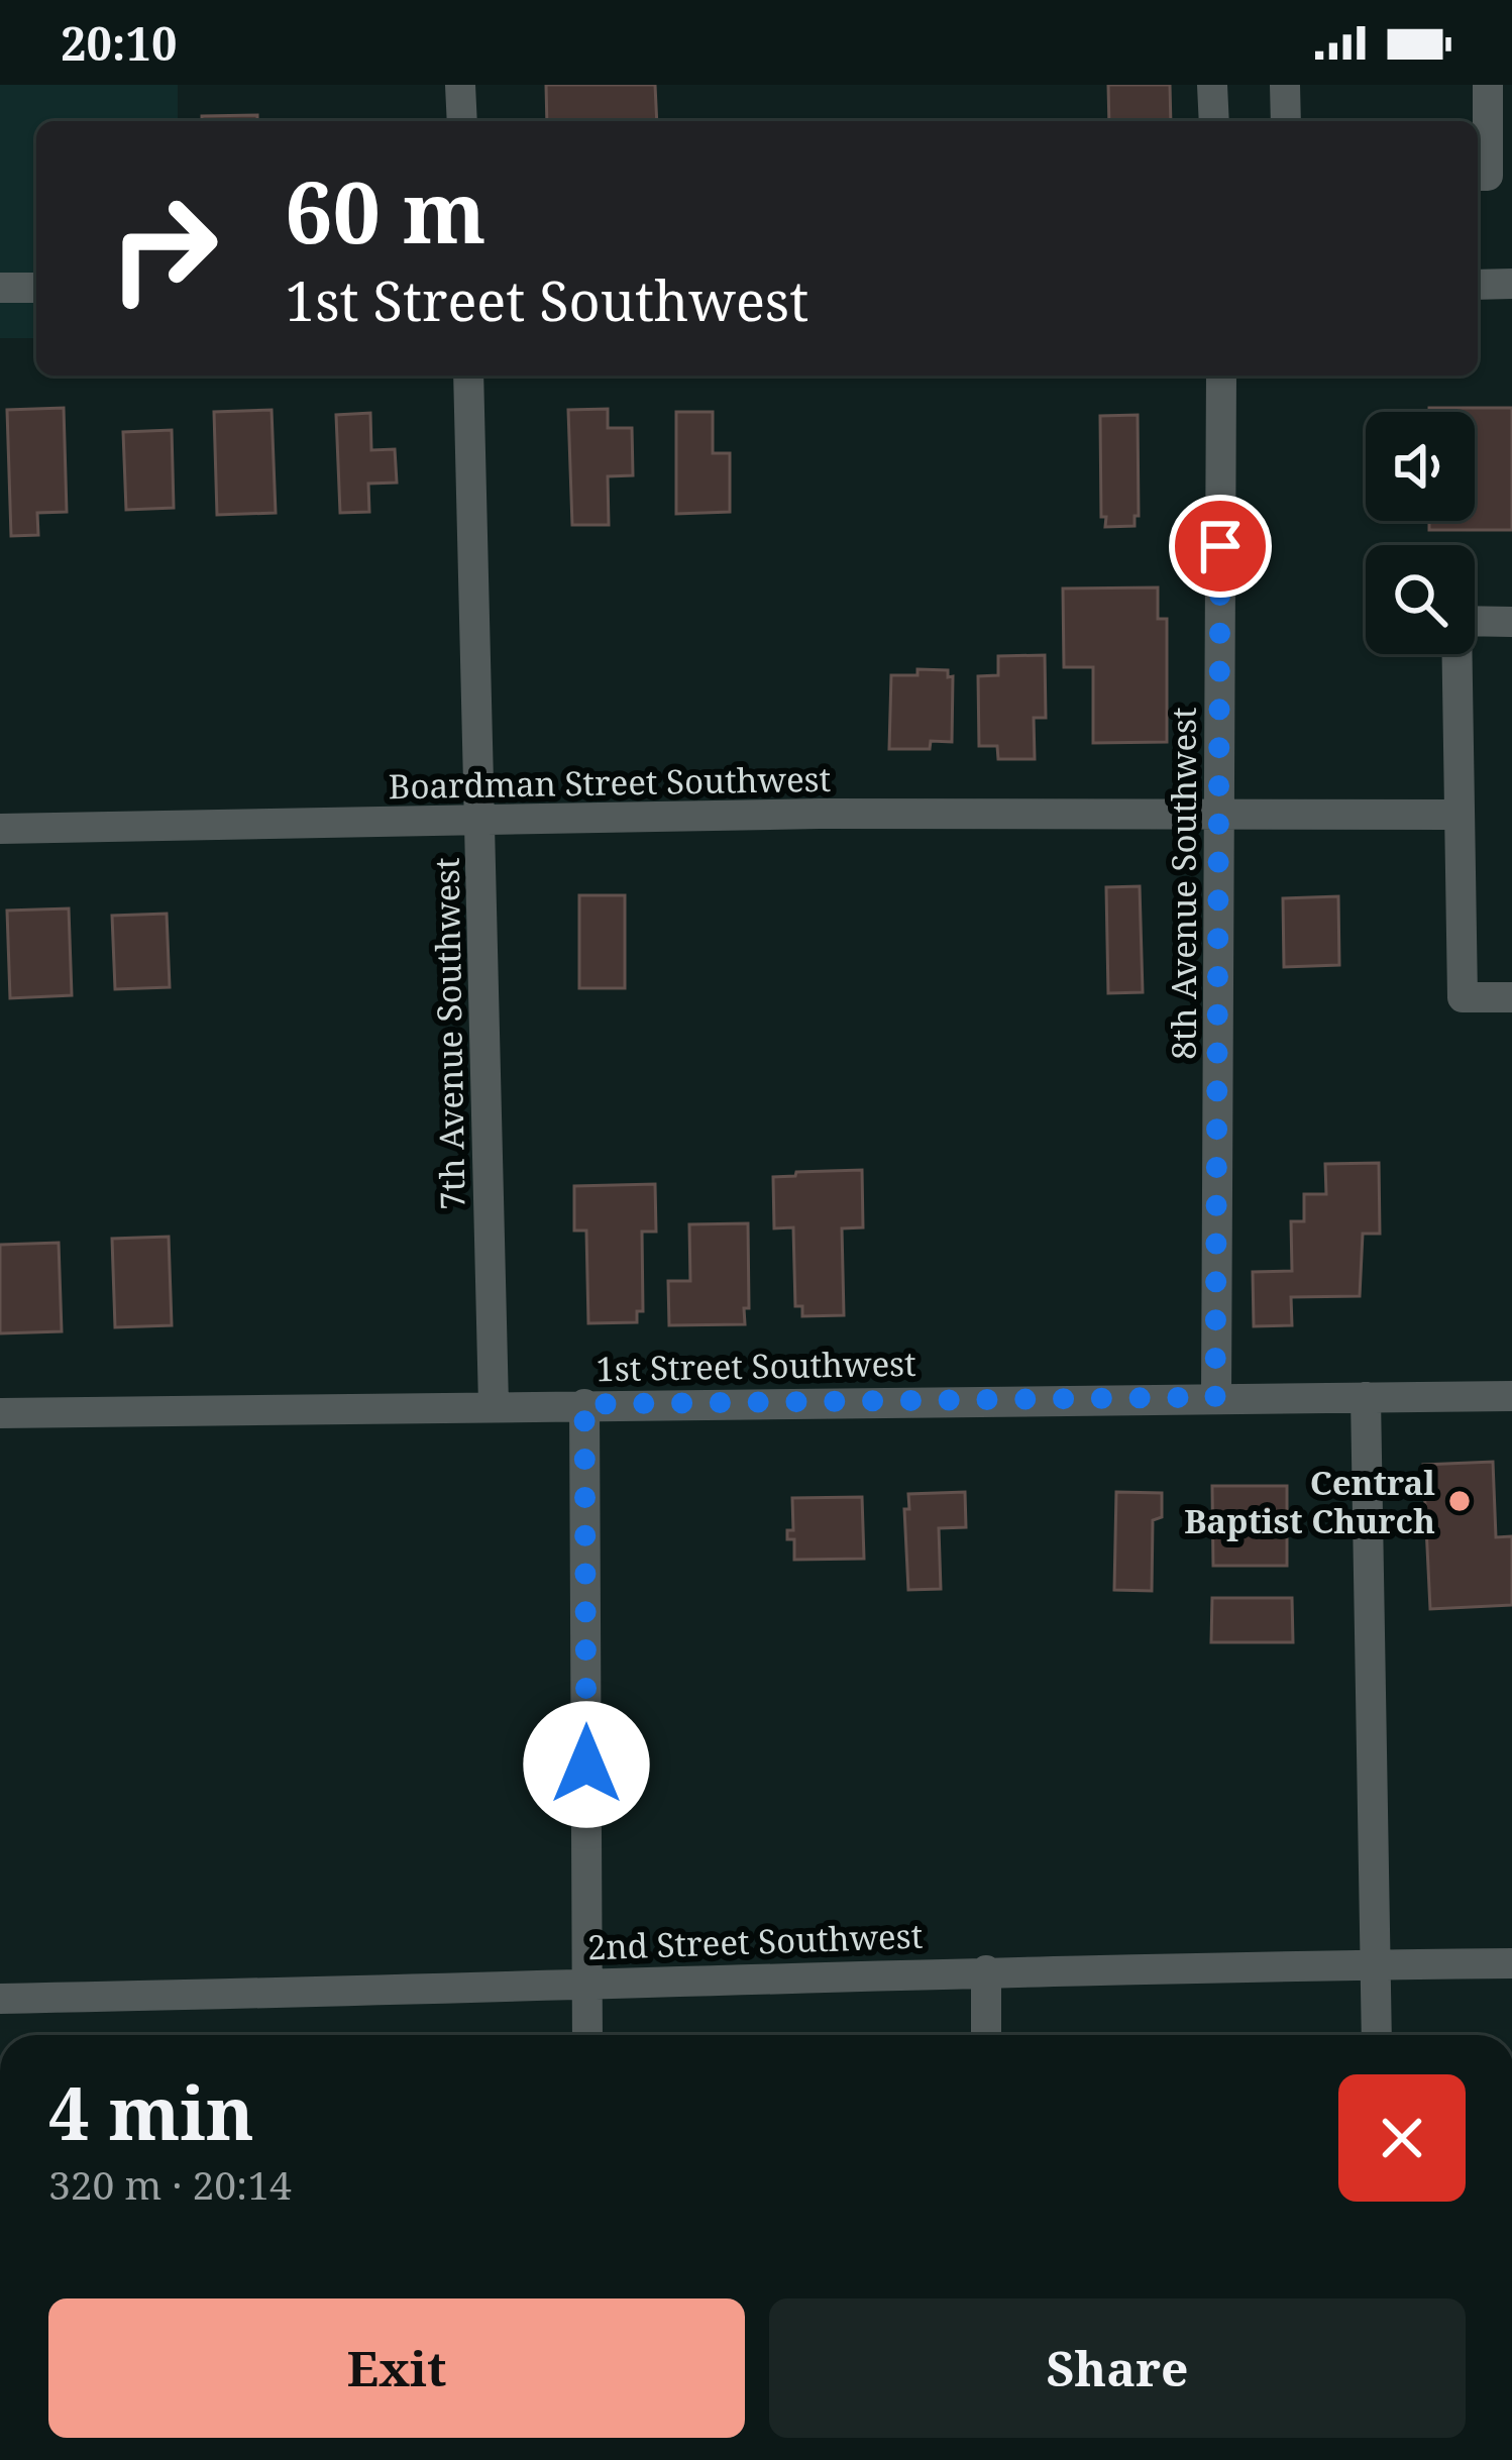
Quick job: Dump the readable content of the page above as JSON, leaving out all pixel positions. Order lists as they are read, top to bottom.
{
  "streets": {
    "street": [
      "Boardman Street Southwest",
      "8th Avenue Southwest",
      "7th Avenue Southwest",
      "1st Street Southwest",
      "2nd Street Southwest"
    ]
  },
  "crossings": [
    ["Boardman Street Southwest", "8th Avenue Southwest"],
    ["Boardman Street Southwest", "7th Avenue Southwest"],
    ["8th Avenue Southwest", "1st Street Southwest"],
    ["7th Avenue Southwest", "1st Street Southwest"]
  ],
  "places": ["Central Baptist Church"],
  "page": {
    "status": "20:10",
    "turn": ["60 m", "1st Street Southwest"],
    "heading": ["4 min", "320 m · 20:14"],
    "buttons": ["Exit", "Share"]
  }
}
